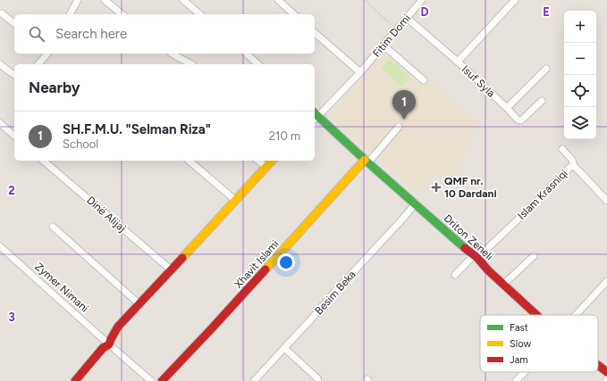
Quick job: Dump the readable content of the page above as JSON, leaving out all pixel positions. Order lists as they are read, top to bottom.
{
  "streets": {
    "street": [
      "Fitim Domi",
      "Isuf Syla",
      "Islam Krasniqi",
      "Dinë Alijaj",
      "Driton Zeneli",
      "Xhavit Islami",
      "Zymer Nimani",
      "Besim Beka"
    ]
  },
  "crossings": [
    ["Fitim Domi", "Isuf Syla"],
    ["Fitim Domi", "Driton Zeneli"],
    ["Islam Krasniqi", "Driton Zeneli"],
    ["Driton Zeneli", "Xhavit Islami"],
    ["Driton Zeneli", "Besim Beka"]
  ],
  "places": {
    "health": ["QMF nr. 10 Dardani"]
  },
  "legend": ["Fast", "Slow", "Jam"],
  "page": {
    "map_buttons": ["+", "−"],
    "search": "Search here",
    "heading": "Nearby",
    "pins": "1",
    "list": [
      {
        "mark": "1",
        "name": "SH.F.M.U. \"Selman Riza\"",
        "note": "School",
        "value": "210 m"
      }
    ]
  },
  "grid": {
    "columns": ["D", "E"],
    "rows": ["2", "3"]
  }
}
